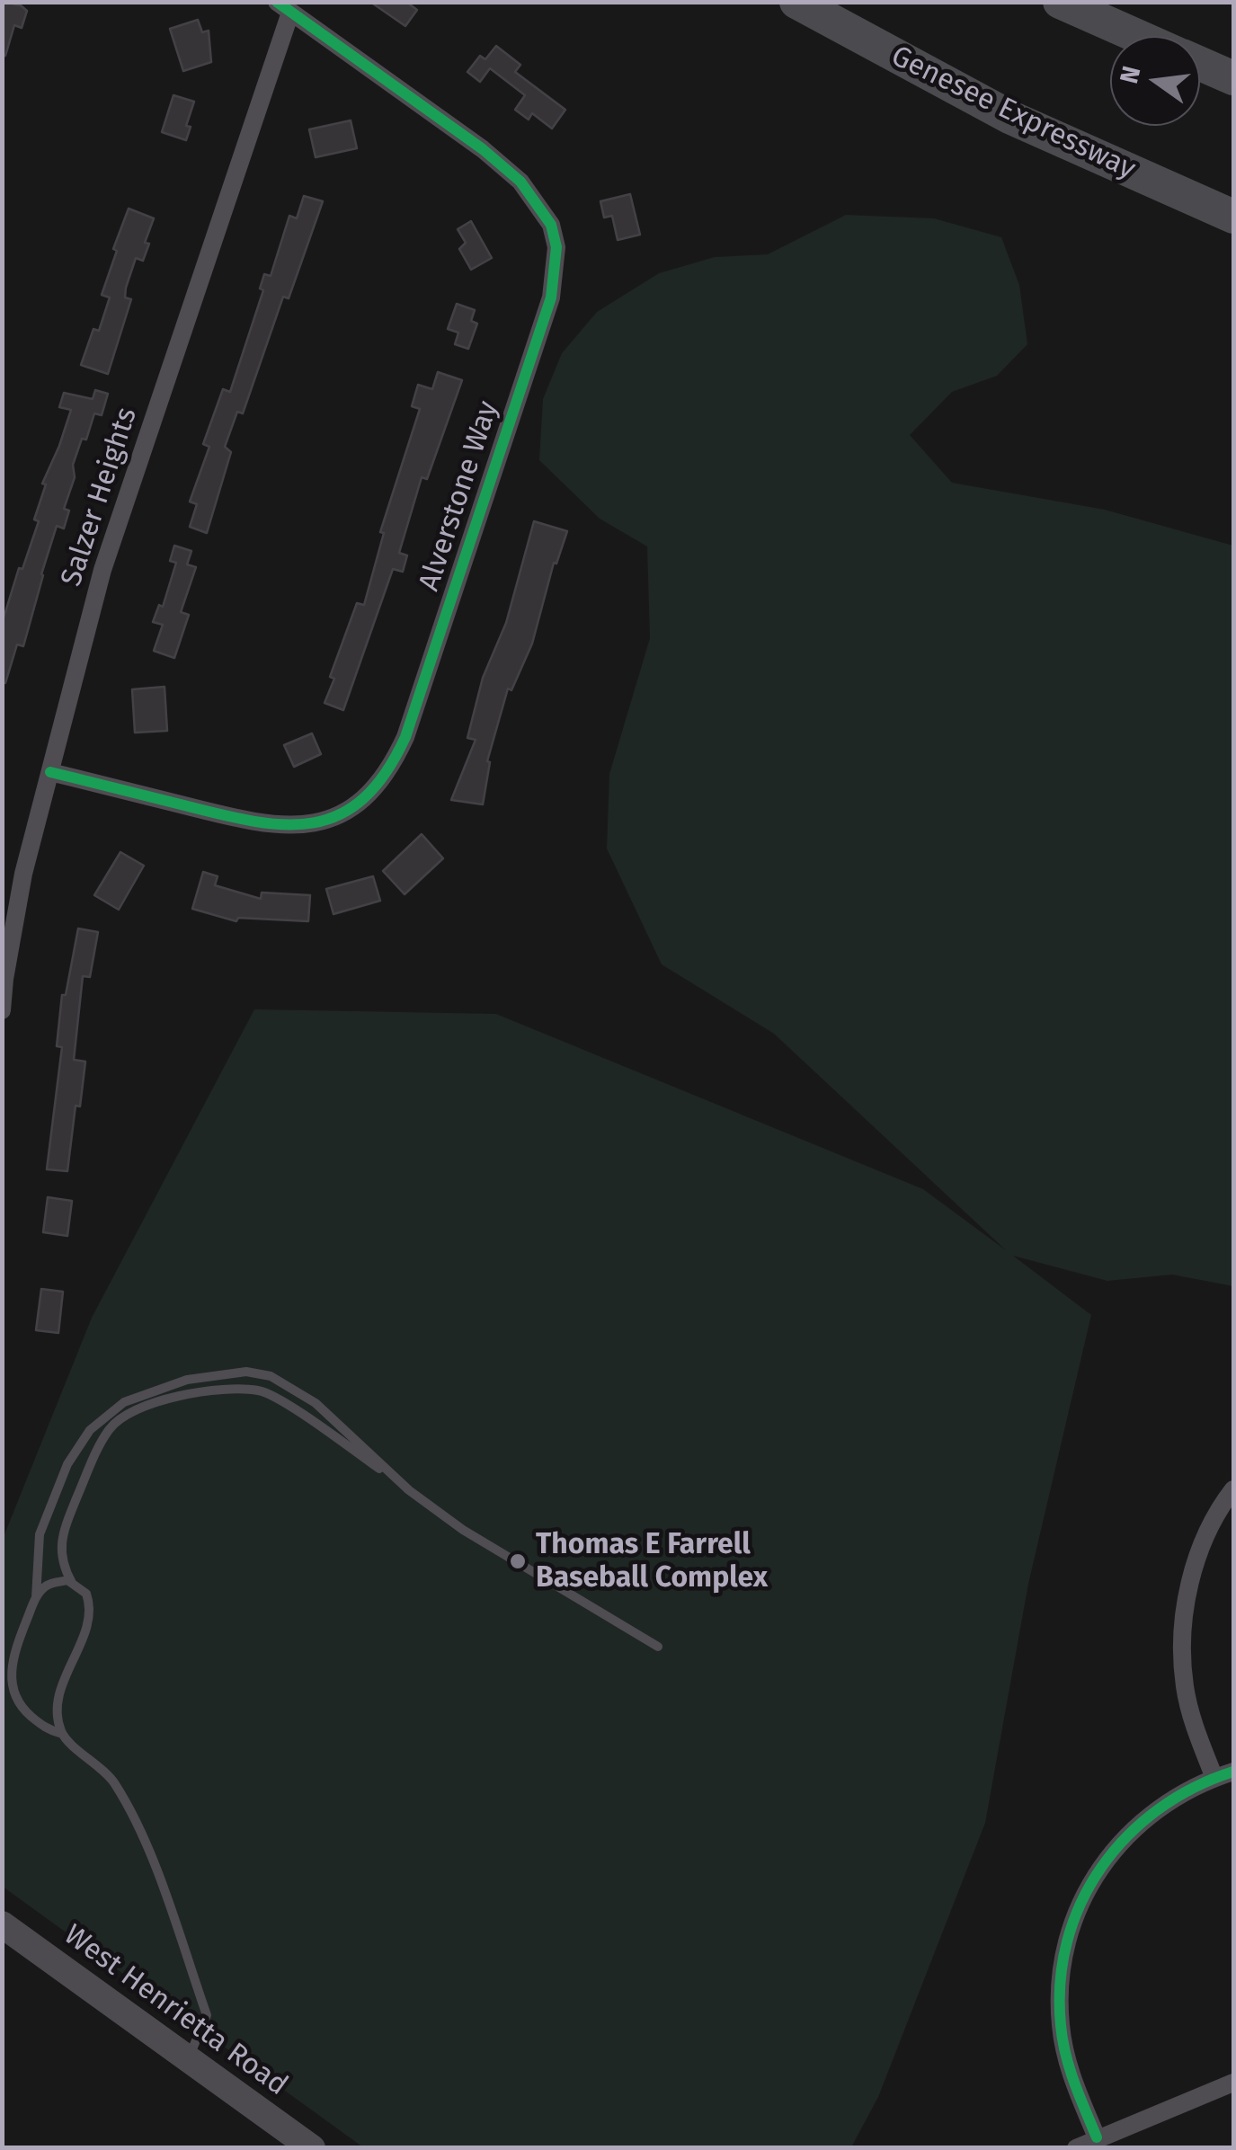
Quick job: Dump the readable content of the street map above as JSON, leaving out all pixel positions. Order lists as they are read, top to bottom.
{
  "streets": {
    "highway": ["Genesee Expressway"],
    "main road": ["West Henrietta Road"],
    "street": ["Alverstone Way", "Salzer Heights"]
  },
  "crossings": [
    ["Alverstone Way", "Salzer Heights"]
  ],
  "places": ["Thomas E Farrell Baseball Complex"],
  "north": "left"
}
